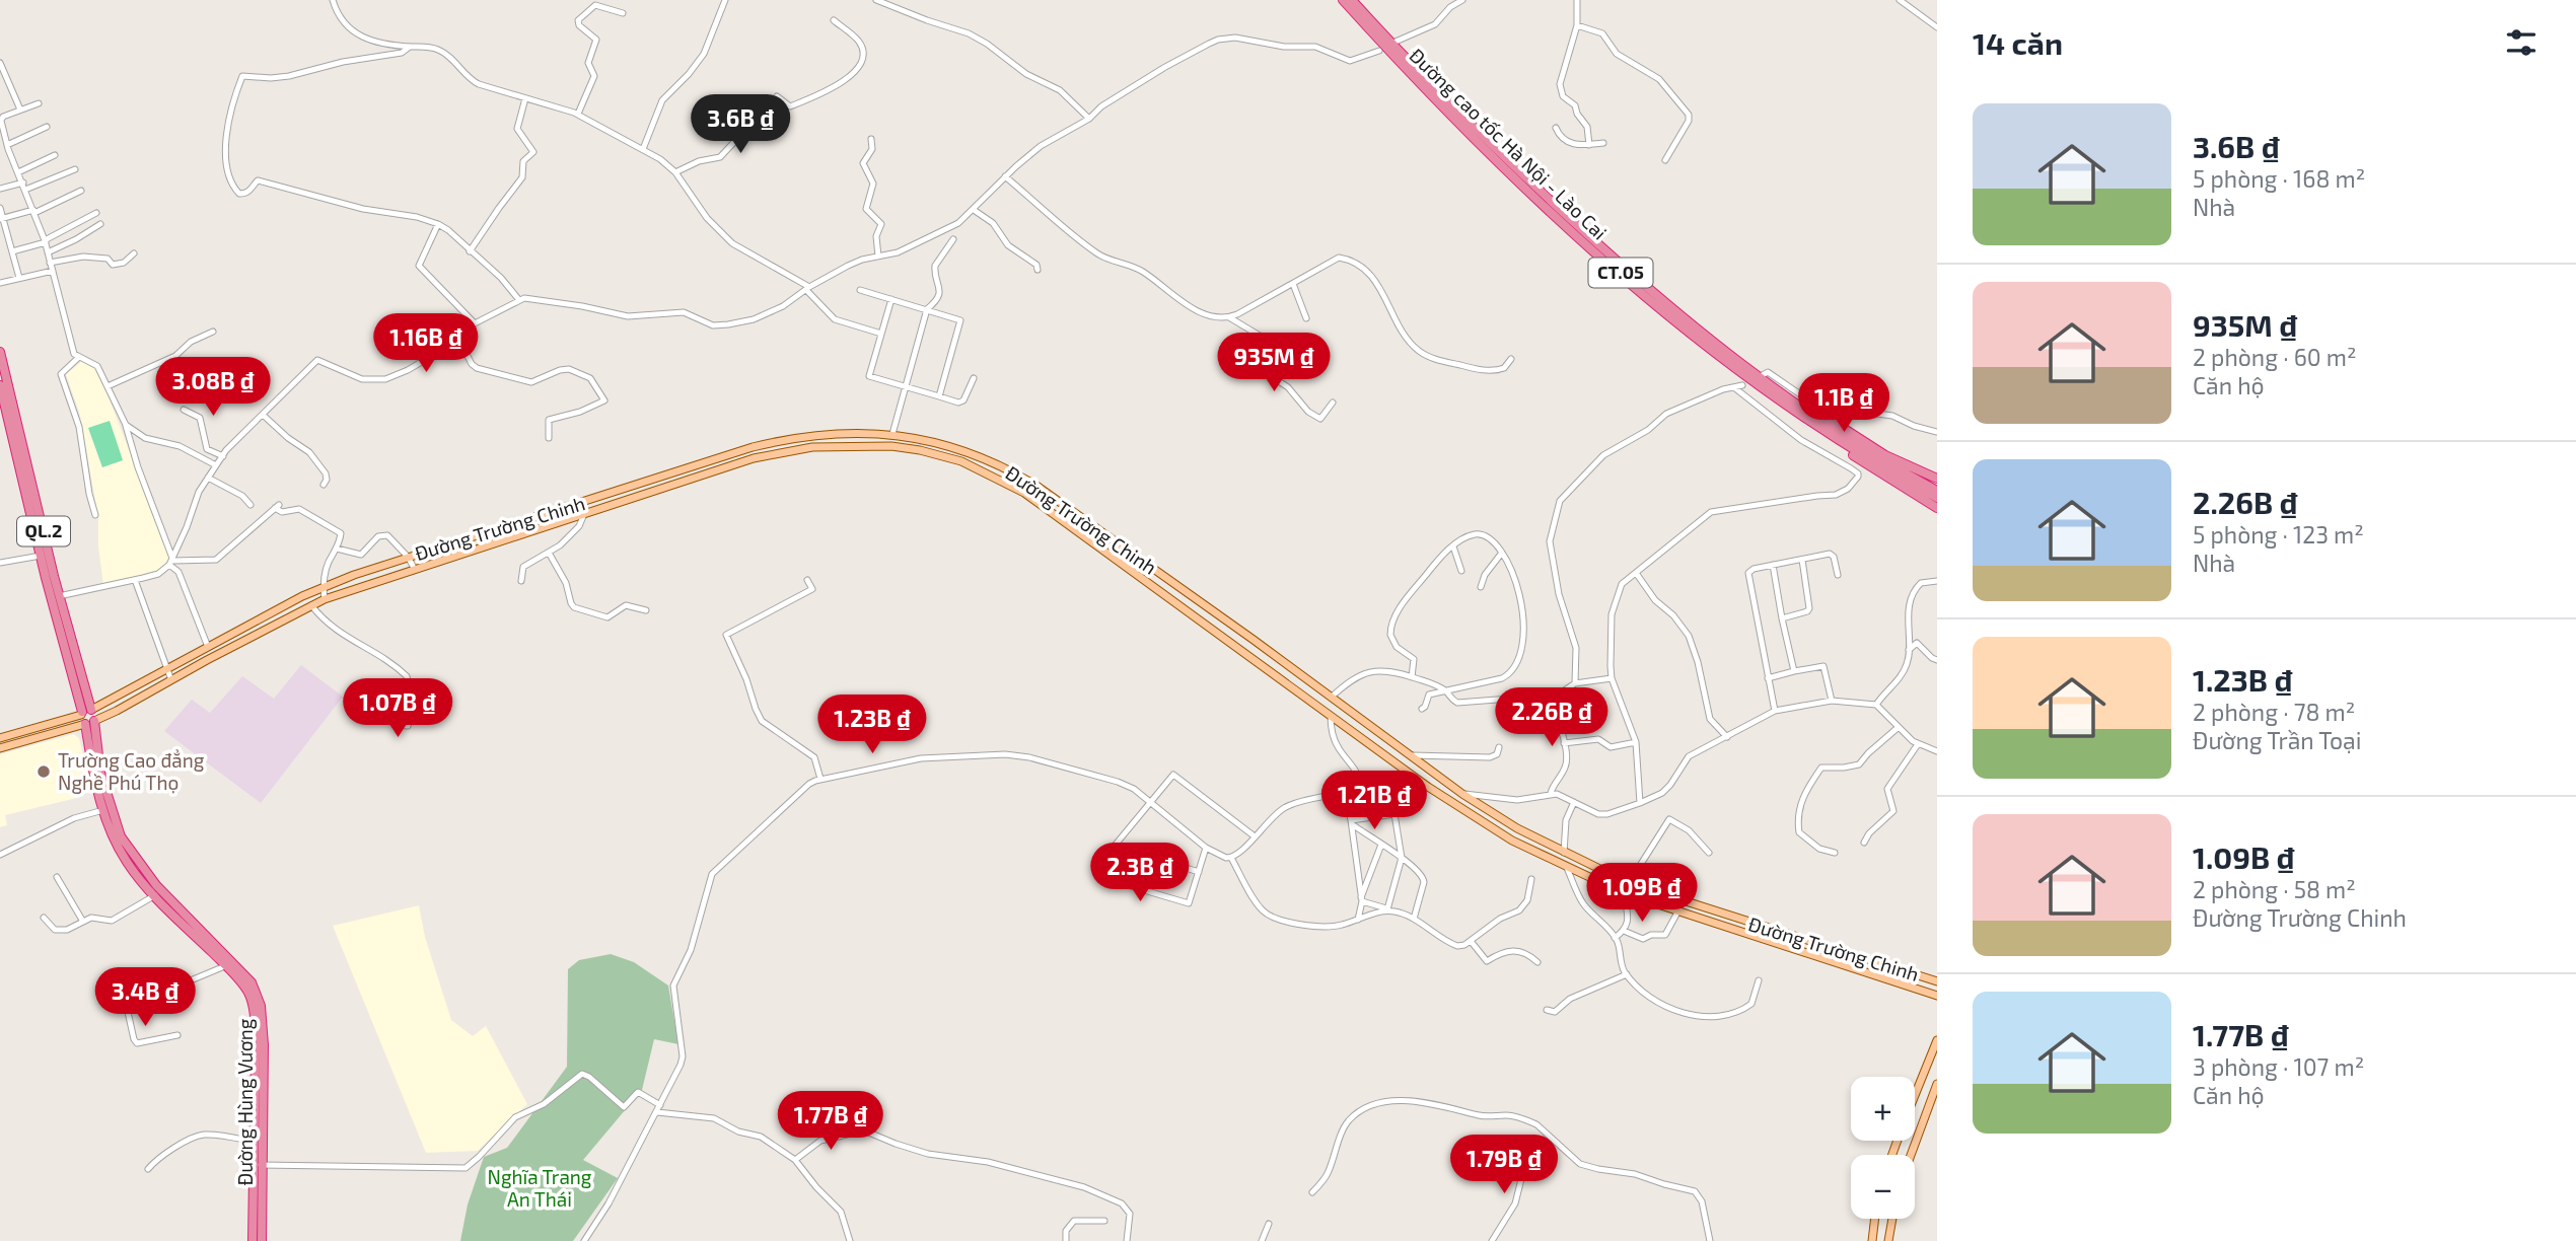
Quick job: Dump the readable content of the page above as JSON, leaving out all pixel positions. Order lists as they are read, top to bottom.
{
  "streets": {
    "highway": [
      "Đường cao tốc Hà Nội - Lào Cai",
      "CT.05",
      "QL.2",
      "Đường Hùng Vương"
    ],
    "main road": ["Đường Trường Chinh"]
  },
  "crossings": [
    ["Đường Trường Chinh", "QL.2"],
    ["Đường Trường Chinh", "Đường Hùng Vương"],
    ["QL.2", "Đường Hùng Vương"]
  ],
  "parks": ["Nghĩa Trang An Thái"],
  "places": ["Trường Cao đẳng Nghề Phú Thọ"],
  "page": {
    "heading": "14 căn",
    "list": [
      {
        "name": "3.6B ₫",
        "note": "5 phòng · 168 m² · Nhà"
      },
      {
        "name": "935M ₫",
        "note": "2 phòng · 60 m² · Căn hộ"
      },
      {
        "name": "2.26B ₫",
        "note": "5 phòng · 123 m² · Nhà"
      },
      {
        "name": "1.23B ₫",
        "note": "2 phòng · 78 m² · Đường Trần Toại"
      },
      {
        "name": "1.09B ₫",
        "note": "2 phòng · 58 m² · Đường Trường Chinh"
      },
      {
        "name": "1.77B ₫",
        "note": "3 phòng · 107 m² · Căn hộ"
      }
    ],
    "price": [
      "3.6B ₫",
      "1.16B ₫",
      "935M ₫",
      "3.08B ₫",
      "1.1B ₫",
      "1.07B ₫",
      "2.26B ₫",
      "1.23B ₫",
      "1.21B ₫",
      "2.3B ₫",
      "1.09B ₫",
      "3.4B ₫",
      "1.77B ₫",
      "1.79B ₫"
    ],
    "map_buttons": ["+", "−"]
  }
}
